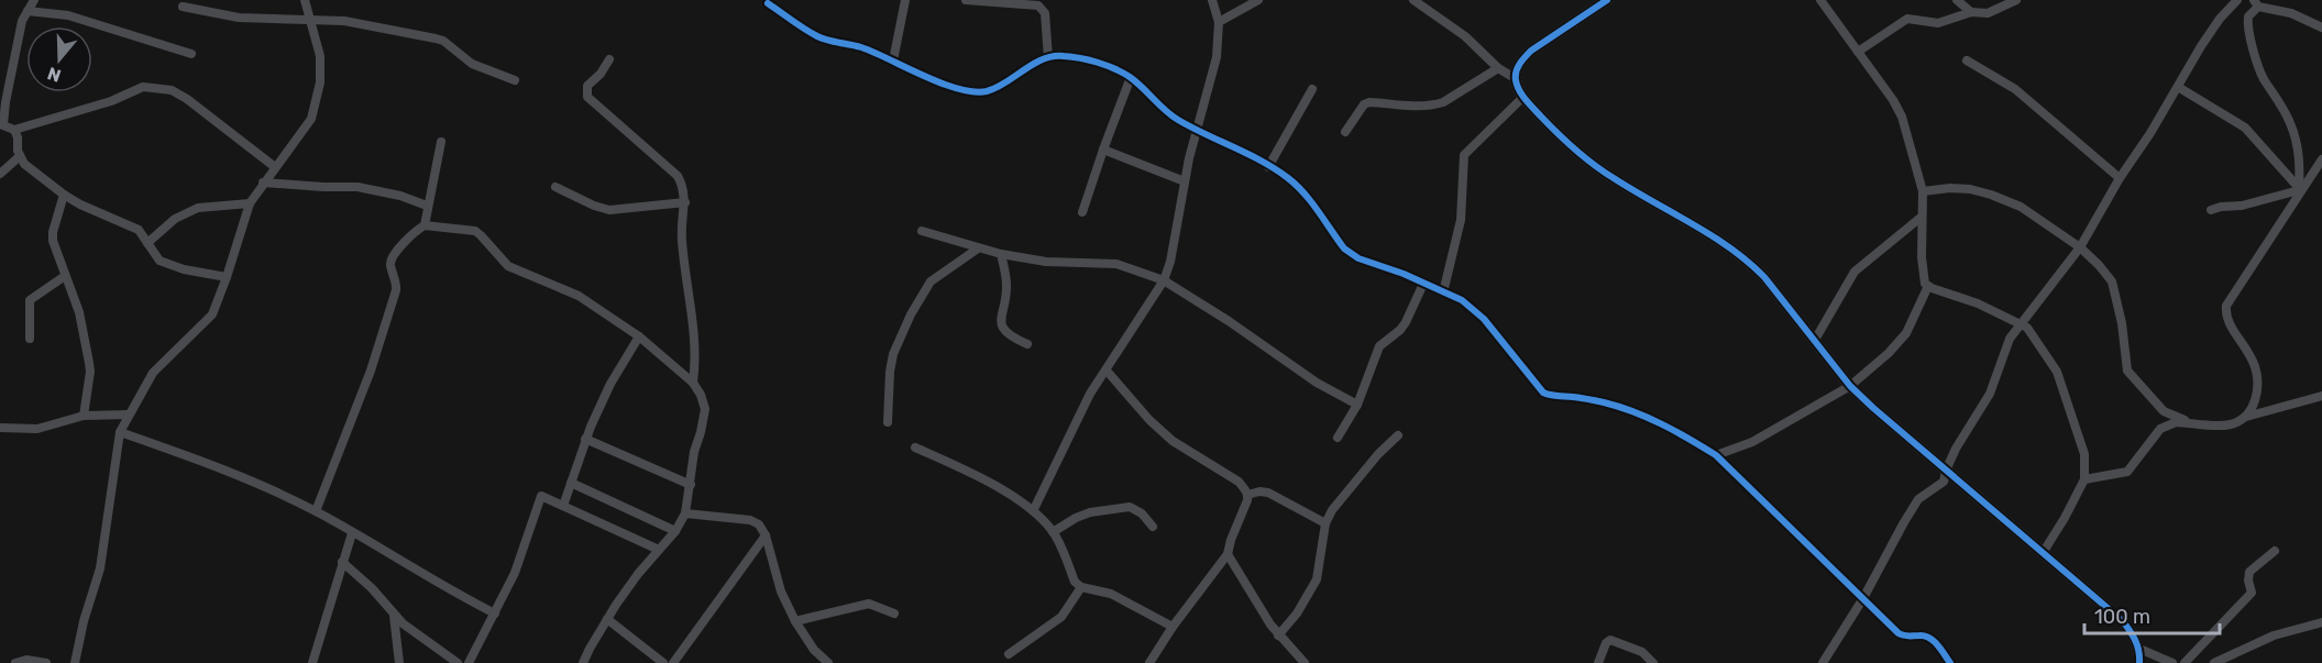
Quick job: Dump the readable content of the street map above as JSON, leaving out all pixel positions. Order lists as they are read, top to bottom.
{
  "scale_bar": "100 m",
  "north": "bottom"
}
